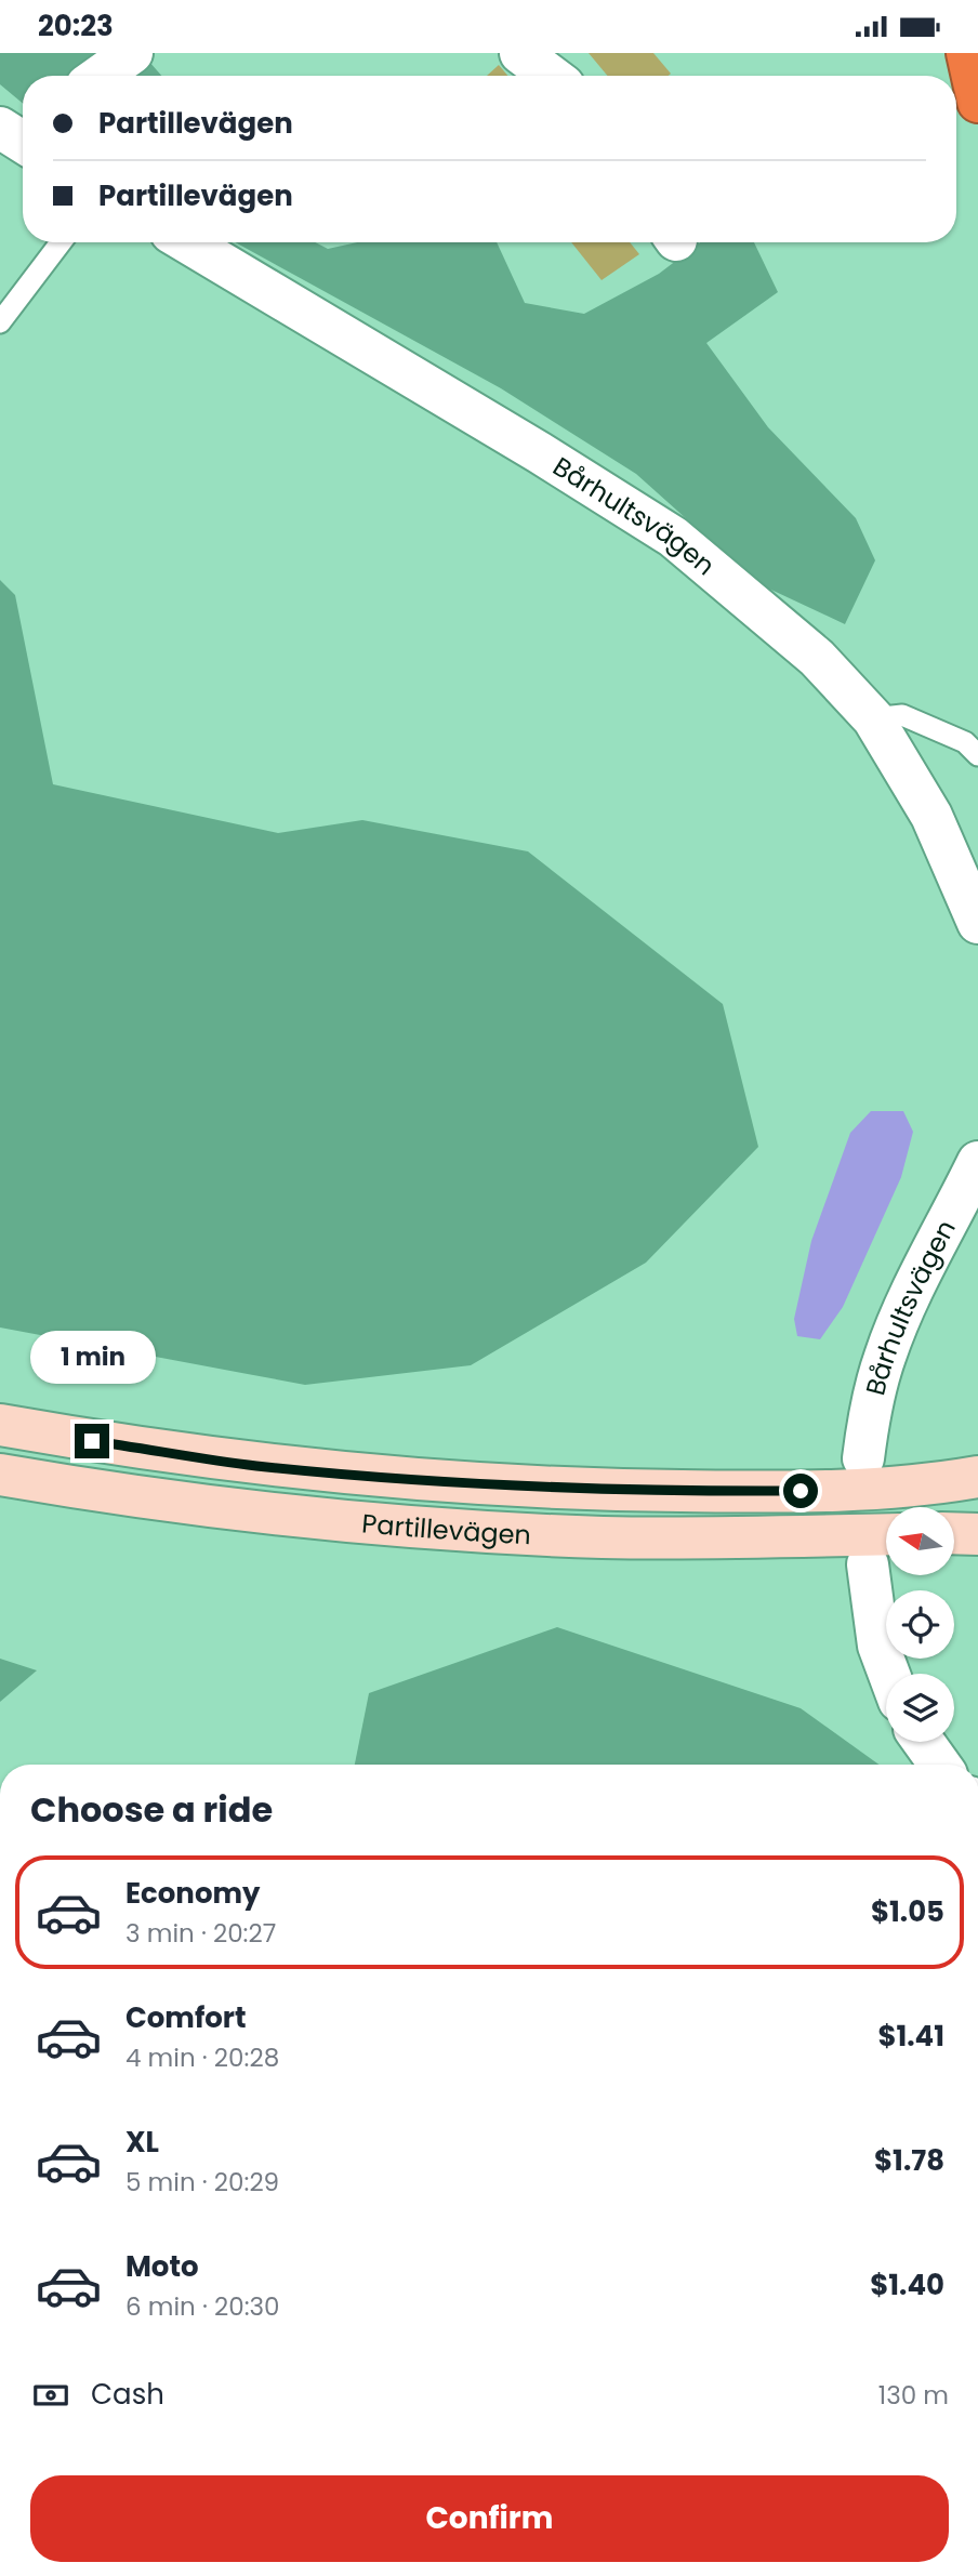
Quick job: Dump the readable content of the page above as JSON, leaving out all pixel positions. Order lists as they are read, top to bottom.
{
  "streets": {
    "street": ["Bårhultsvägen", "Partillevägen"]
  },
  "north": "left",
  "page": {
    "status": "20:23",
    "banner": ["Partillevägen", "Partillevägen"],
    "bubble": "1 min",
    "heading": "Choose a ride",
    "list": [
      {
        "name": "Economy",
        "note": "3 min · 20:27",
        "value": "$1.05"
      },
      {
        "name": "Comfort",
        "note": "4 min · 20:28",
        "value": "$1.41"
      },
      {
        "name": "XL",
        "note": "5 min · 20:29",
        "value": "$1.78"
      },
      {
        "name": "Moto",
        "note": "6 min · 20:30",
        "value": "$1.40"
      }
    ],
    "pay": ["Cash", "130 m"],
    "buttons": "Confirm"
  }
}
